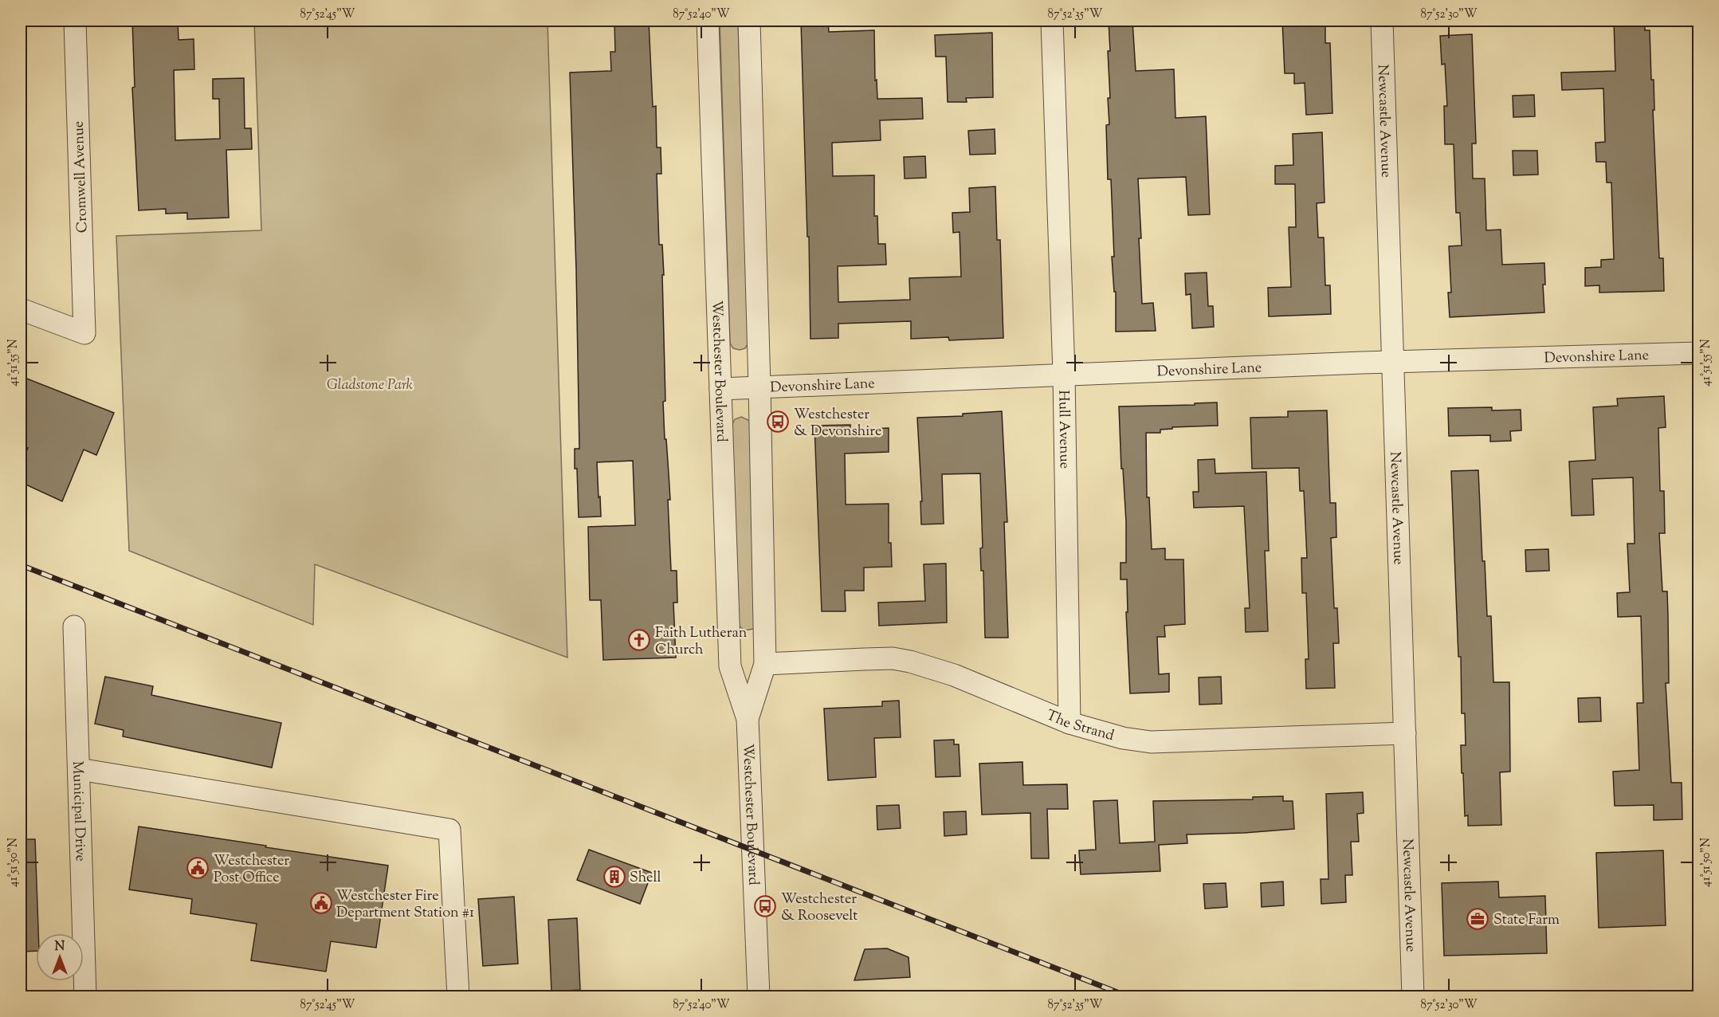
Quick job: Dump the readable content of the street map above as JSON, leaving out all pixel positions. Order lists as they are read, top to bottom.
{
  "streets": {
    "street": [
      "Newcastle Avenue",
      "Cromwell Avenue",
      "Devonshire Lane",
      "Westchester Boulevard",
      "Hull Avenue",
      "The Strand",
      "Municipal Drive"
    ]
  },
  "crossings": [
    ["Newcastle Avenue", "Devonshire Lane"],
    ["Newcastle Avenue", "The Strand"],
    ["Devonshire Lane", "Westchester Boulevard"],
    ["Devonshire Lane", "Hull Avenue"],
    ["Westchester Boulevard", "The Strand"],
    ["Hull Avenue", "The Strand"]
  ],
  "parks": ["Gladstone Park"],
  "places": {
    "bus stop": ["Westchester & Devonshire", "Westchester & Roosevelt"],
    "church": ["Faith Lutheran Church"],
    "public building": ["Westchester Post Office", "Westchester Fire Department Station #1"],
    "building": ["Shell"],
    "office": ["State Farm"]
  },
  "north": "top",
  "coordinates": [
    "87°52'45\"W",
    "87°52'40\"W",
    "87°52'35\"W",
    "87°52'30\"W",
    "41°51'55\"N",
    "41°51'50\"N"
  ]
}
